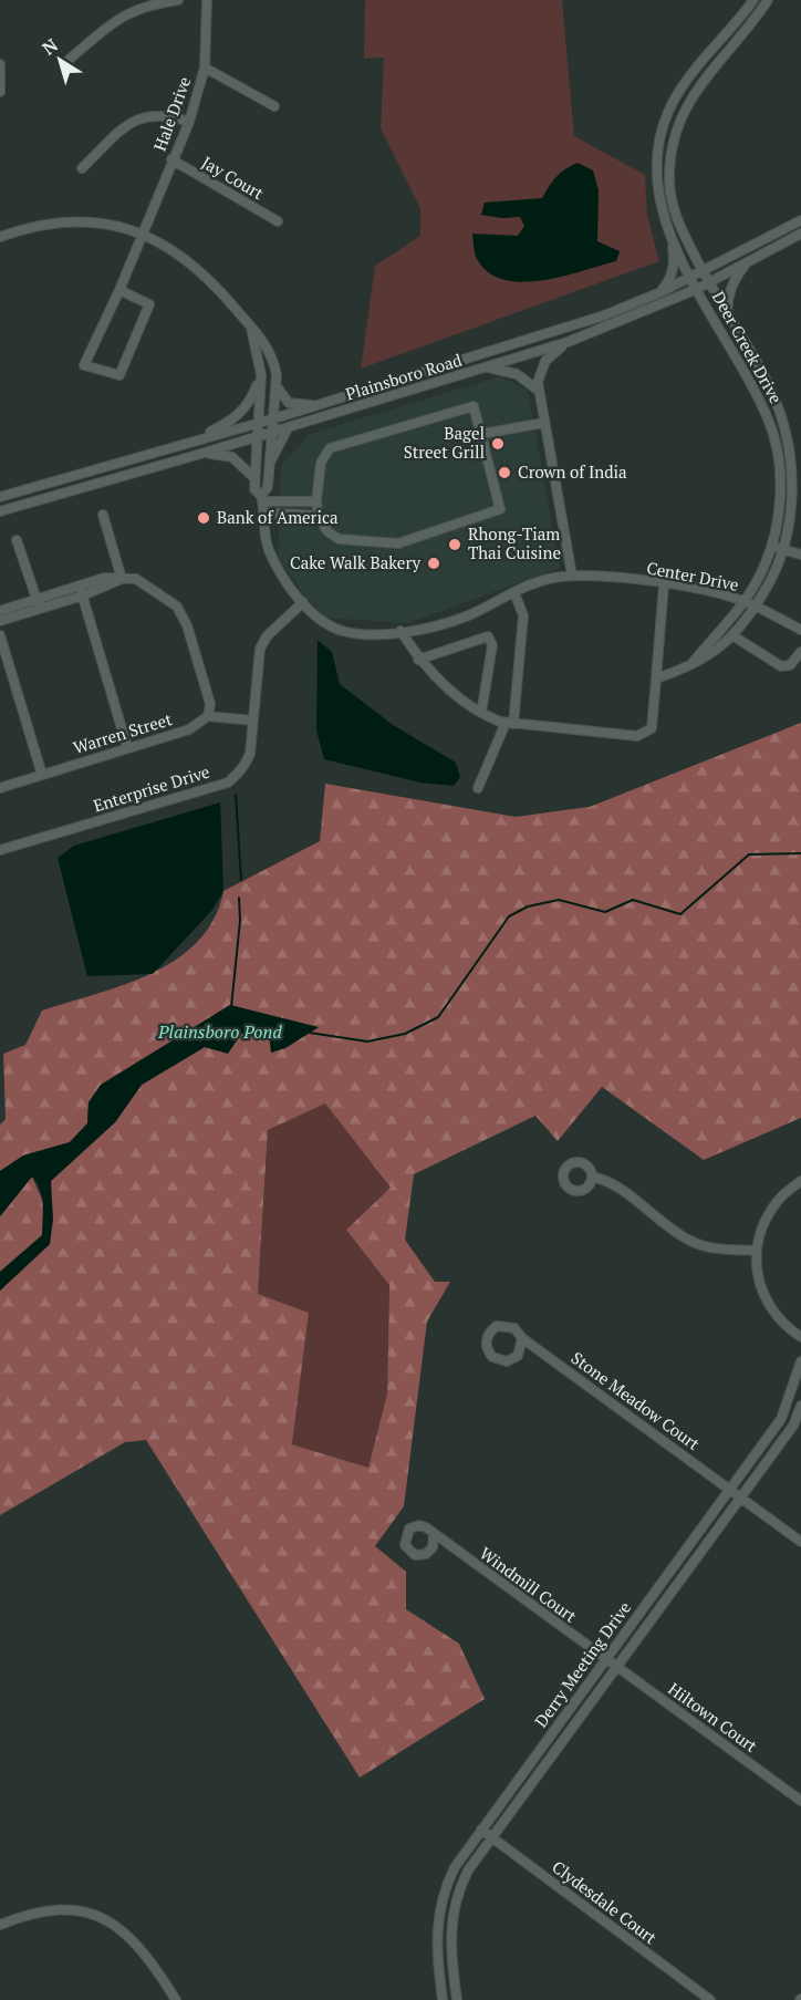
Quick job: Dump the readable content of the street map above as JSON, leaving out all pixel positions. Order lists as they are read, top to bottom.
{
  "streets": {
    "street": [
      "Hale Drive",
      "Jay Court",
      "Deer Creek Drive",
      "Plainsboro Road",
      "Center Drive",
      "Warren Street",
      "Enterprise Drive",
      "Stone Meadow Court",
      "Windmill Court",
      "Derry Meeting Drive",
      "Hiltown Court",
      "Clydesdale Court"
    ]
  },
  "crossings": [
    ["Hale Drive", "Jay Court"],
    ["Hale Drive", "Center Drive"],
    ["Deer Creek Drive", "Plainsboro Road"],
    ["Deer Creek Drive", "Center Drive"],
    ["Plainsboro Road", "Center Drive"],
    ["Center Drive", "Enterprise Drive"],
    ["Stone Meadow Court", "Derry Meeting Drive"],
    ["Windmill Court", "Derry Meeting Drive"],
    ["Windmill Court", "Hiltown Court"],
    ["Derry Meeting Drive", "Hiltown Court"],
    ["Derry Meeting Drive", "Clydesdale Court"]
  ],
  "water": ["Plainsboro Pond"],
  "places": [
    "Bagel Street Grill",
    "Crown of India",
    "Bank of America",
    "Rhong-Tiam Thai Cuisine",
    "Cake Walk Bakery"
  ],
  "north": "top left"
}
